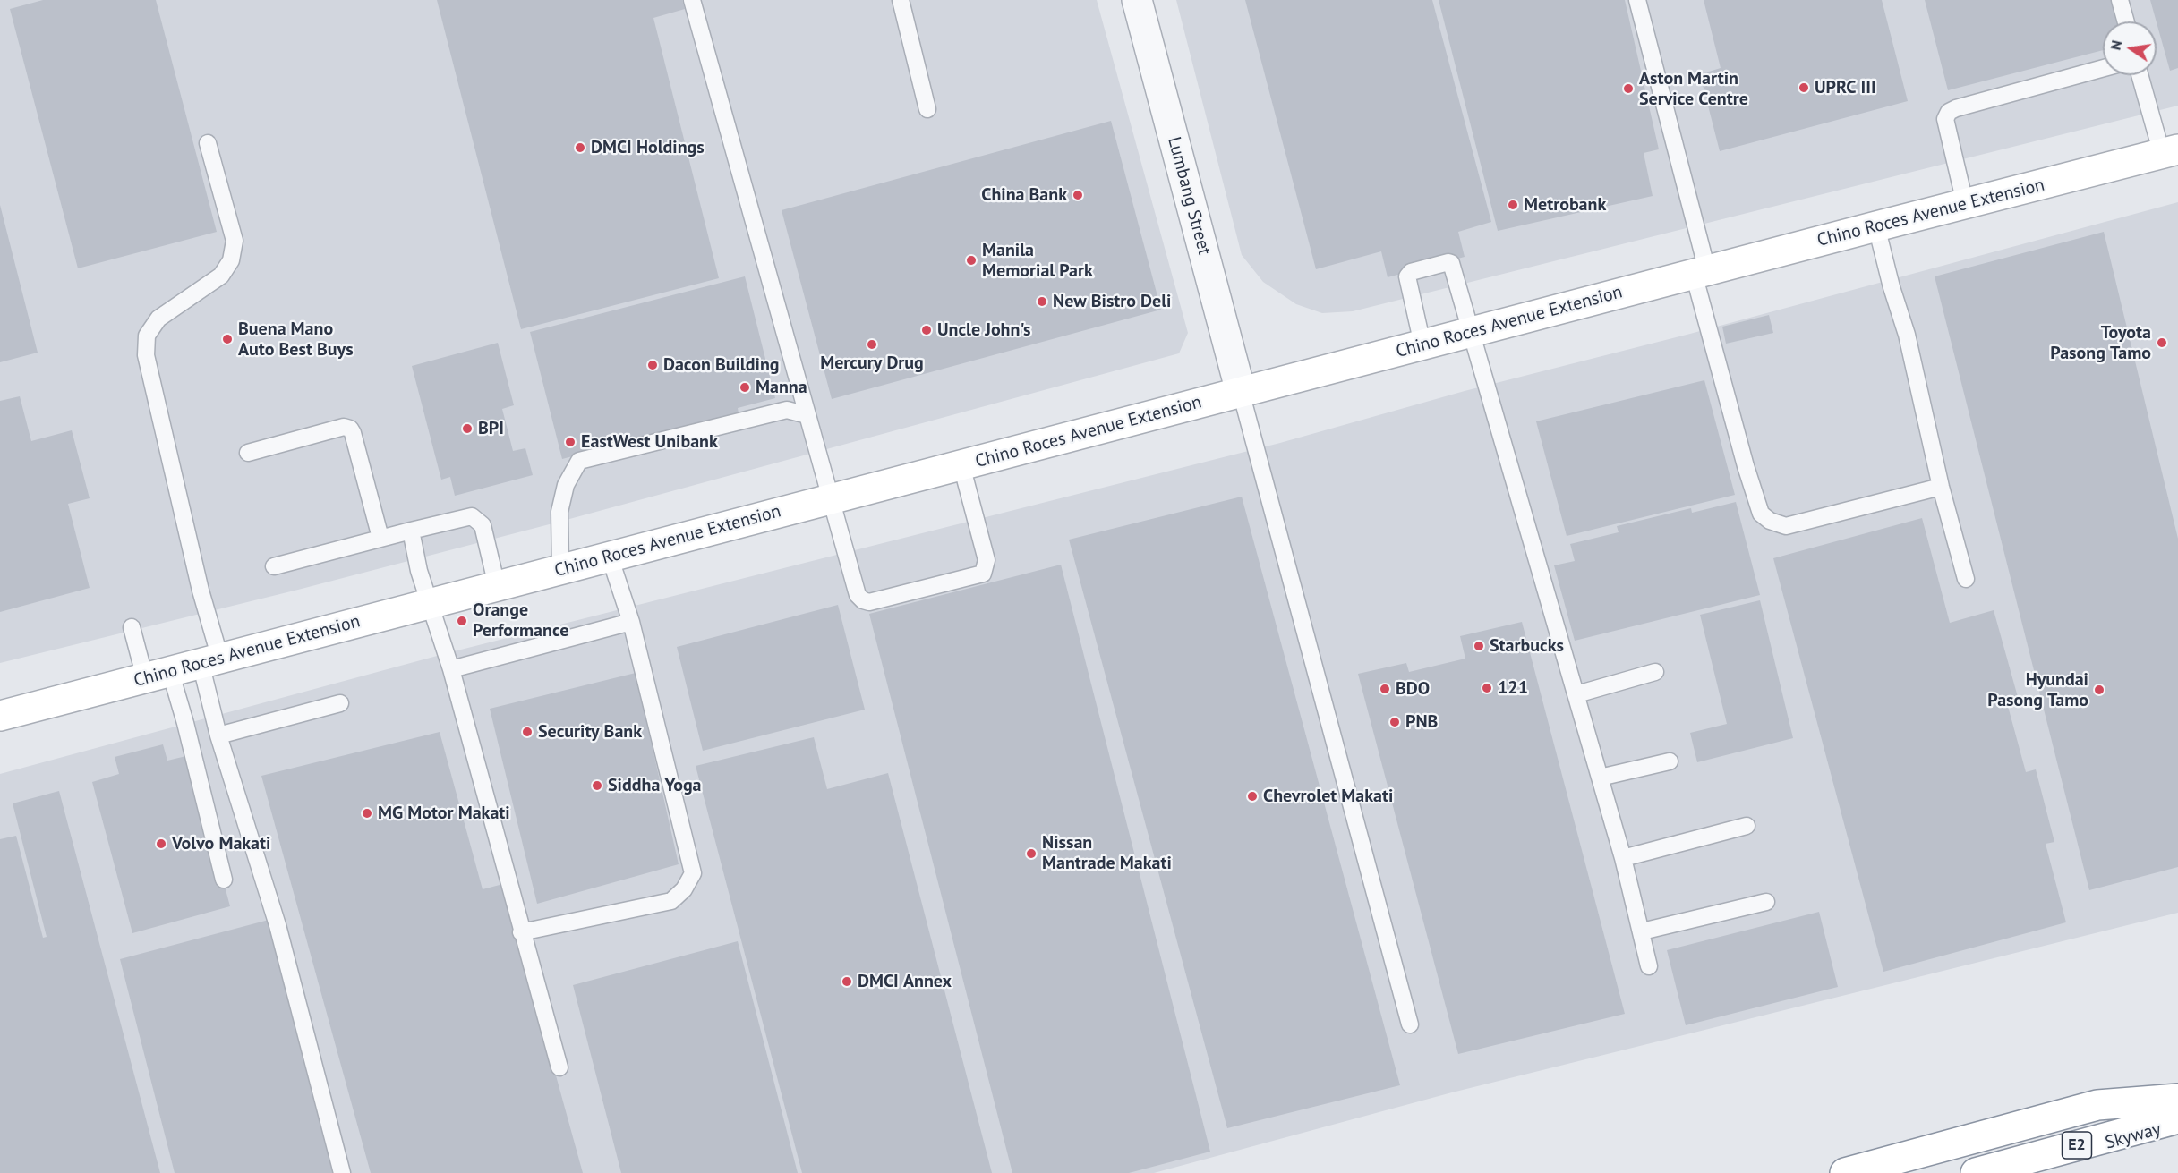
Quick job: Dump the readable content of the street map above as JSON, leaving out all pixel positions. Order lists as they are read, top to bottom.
{
  "streets": {
    "main road": ["Chino Roces Avenue Extension", "Skyway", "E2"],
    "street": ["Lumbang Street"]
  },
  "crossings": [
    ["Lumbang Street", "Chino Roces Avenue Extension"]
  ],
  "places": [
    "UPRC III",
    "Aston Martin Service Centre",
    "DMCI Holdings",
    "China Bank",
    "Metrobank",
    "Manila Memorial Park",
    "New Bistro Deli",
    "Uncle John's",
    "Buena Mano Auto Best Buys",
    "Toyota Pasong Tamo",
    "Mercury Drug",
    "Dacon Building",
    "Manna",
    "BPI",
    "EastWest Unibank",
    "Orange Performance",
    "Starbucks",
    "121",
    "BDO",
    "Hyundai Pasong Tamo",
    "PNB",
    "Security Bank",
    "Siddha Yoga",
    "Chevrolet Makati",
    "MG Motor Makati",
    "Volvo Makati",
    "Nissan Mantrade Makati",
    "DMCI Annex"
  ],
  "north": "left"
}
